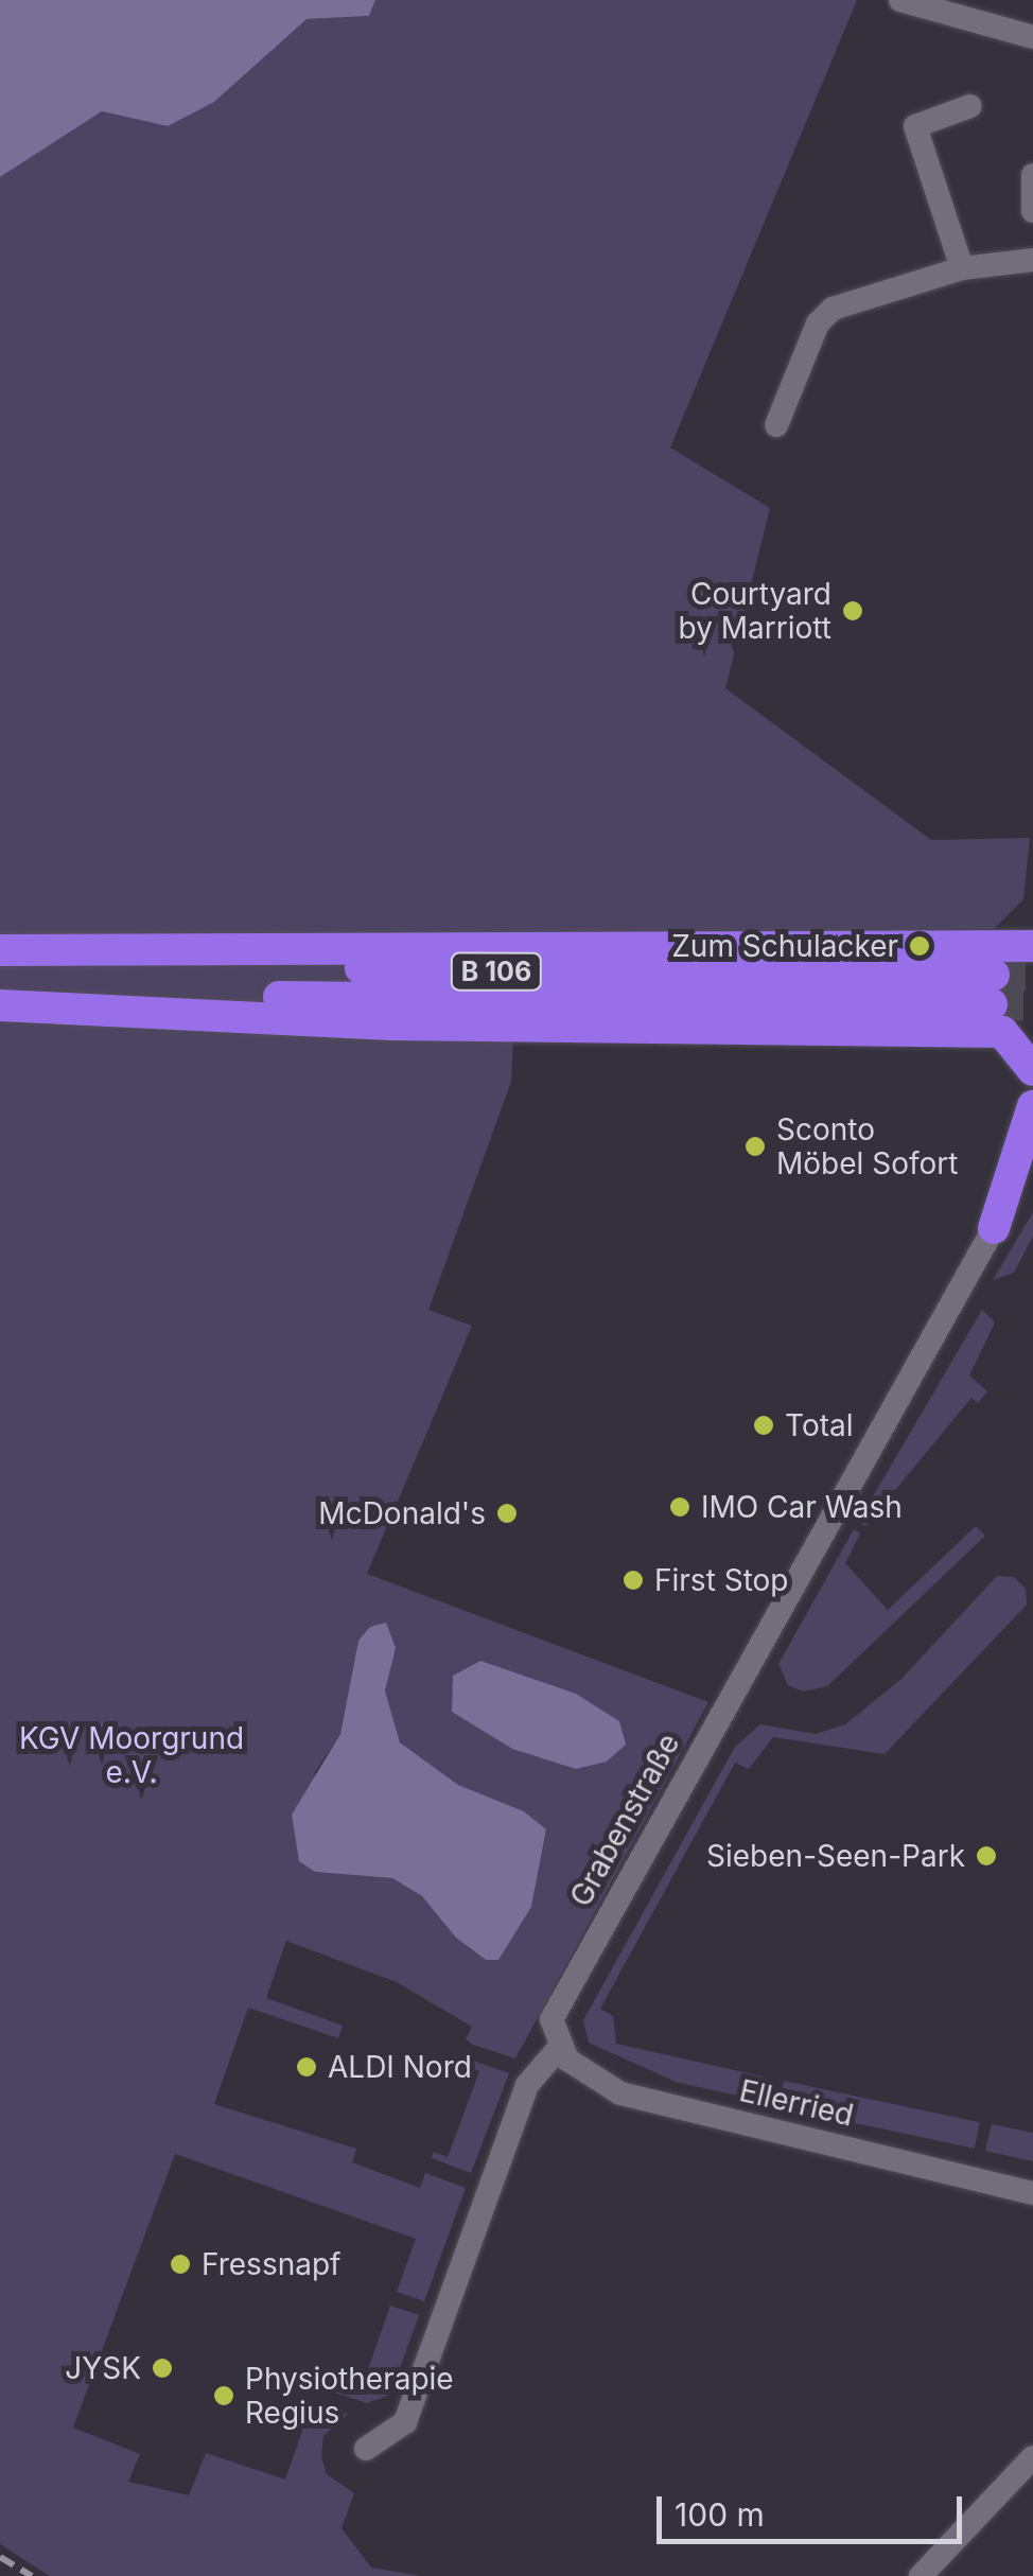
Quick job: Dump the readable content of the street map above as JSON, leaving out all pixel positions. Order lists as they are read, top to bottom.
{
  "streets": {
    "highway": ["B 106"],
    "street": ["Grabenstraße", "Ellerried"]
  },
  "crossings": [
    ["Grabenstraße", "Ellerried"]
  ],
  "parks": ["KGV Moorgrund e.V."],
  "places": [
    "Courtyard by Marriott",
    "Zum Schulacker",
    "Sconto Möbel Sofort",
    "Total",
    "IMO Car Wash",
    "McDonald's",
    "First Stop",
    "Sieben-Seen-Park",
    "ALDI Nord",
    "Fressnapf",
    "JYSK",
    "Physiotherapie Regius"
  ],
  "scale_bar": "100 m"
}
